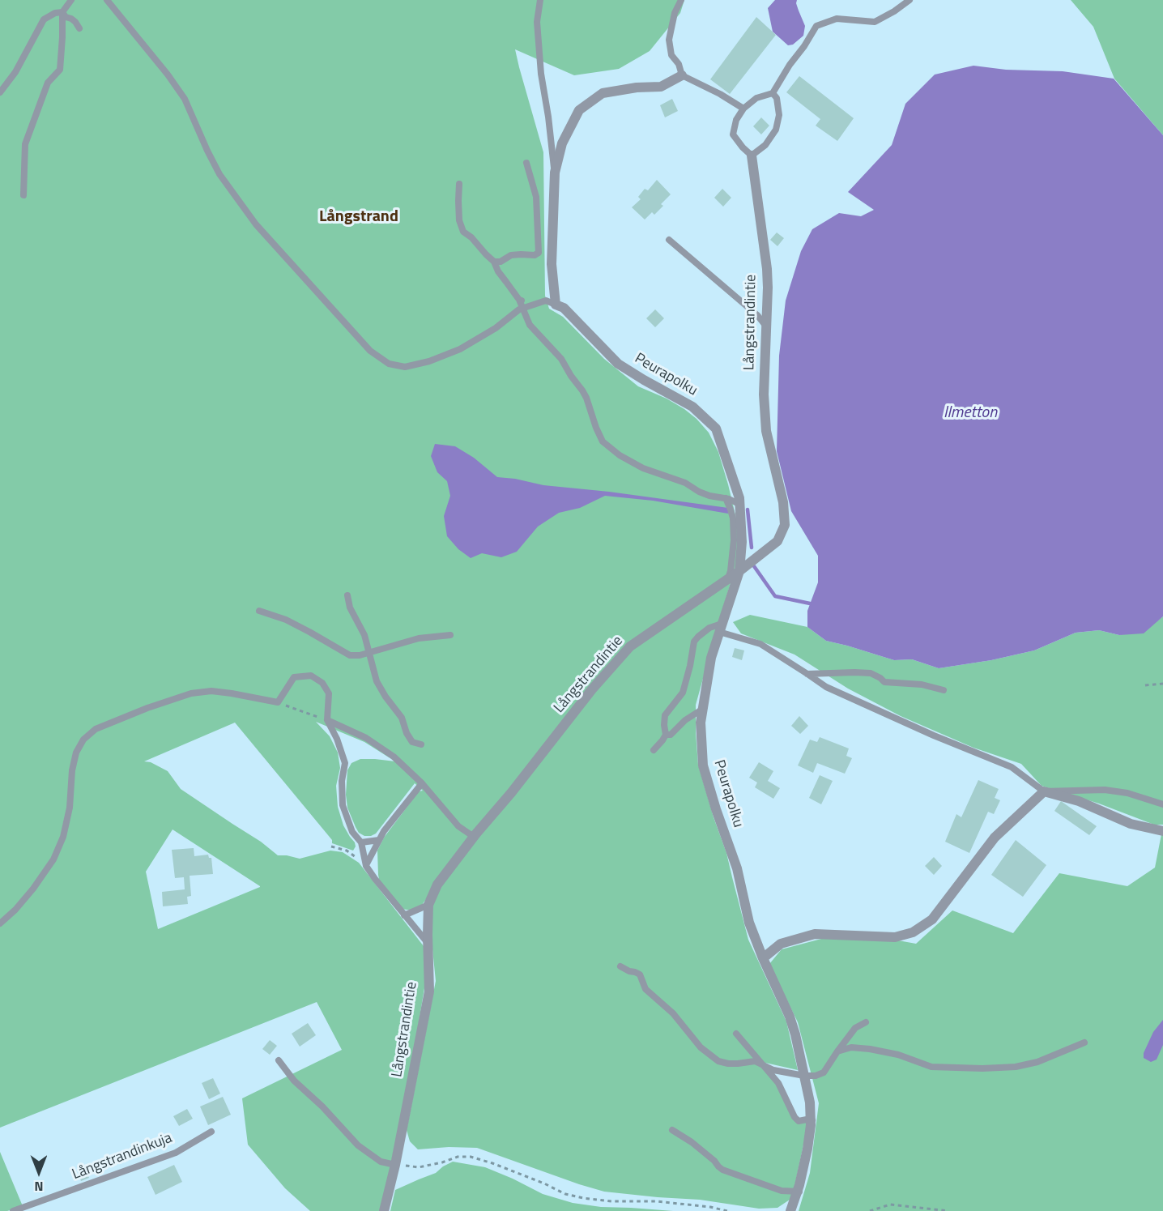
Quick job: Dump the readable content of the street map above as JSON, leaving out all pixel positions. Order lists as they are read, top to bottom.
{
  "streets": {
    "street": ["Långstrandintie", "Peurapolku"],
    "lane": ["Långstrandinkuja"]
  },
  "crossings": [
    ["Långstrandintie", "Peurapolku"]
  ],
  "districts": ["Långstrand"],
  "water": ["Ilmetton"],
  "north": "bottom"
}
